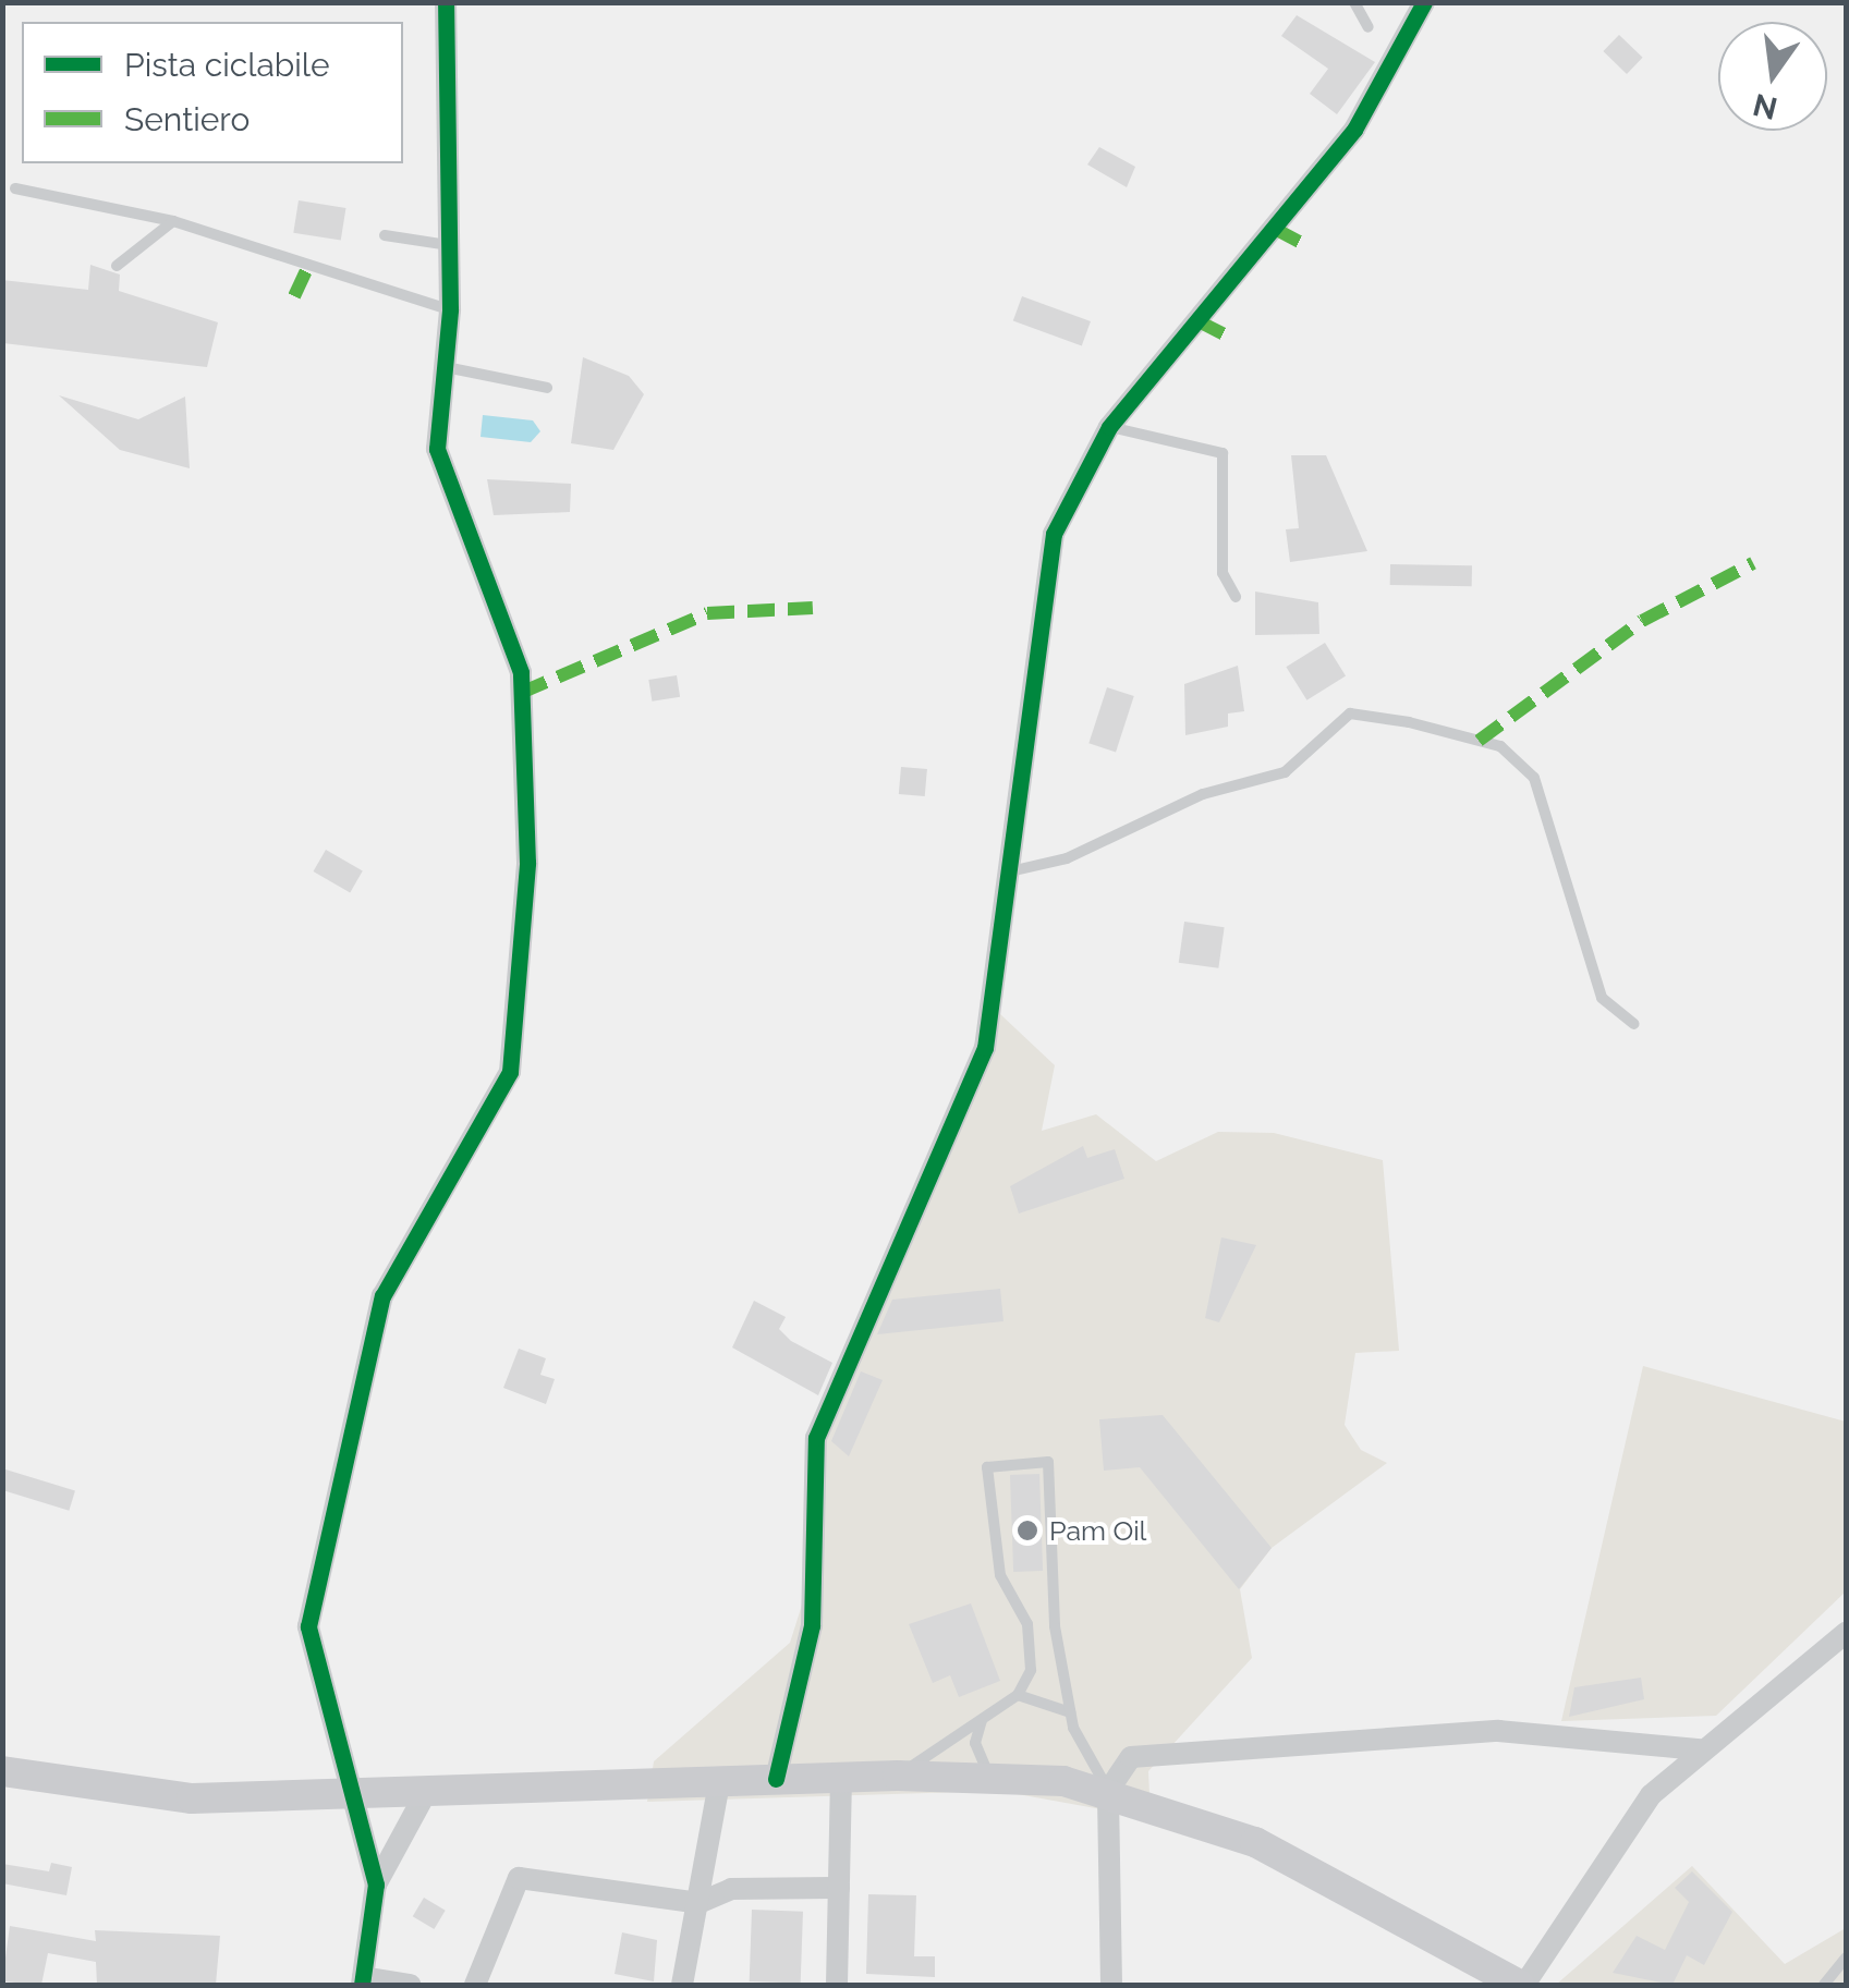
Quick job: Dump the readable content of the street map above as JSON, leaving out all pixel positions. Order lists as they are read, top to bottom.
{
  "places": ["Pam Oil"],
  "legend": ["Pista ciclabile", "Sentiero"],
  "north": "bottom"
}
